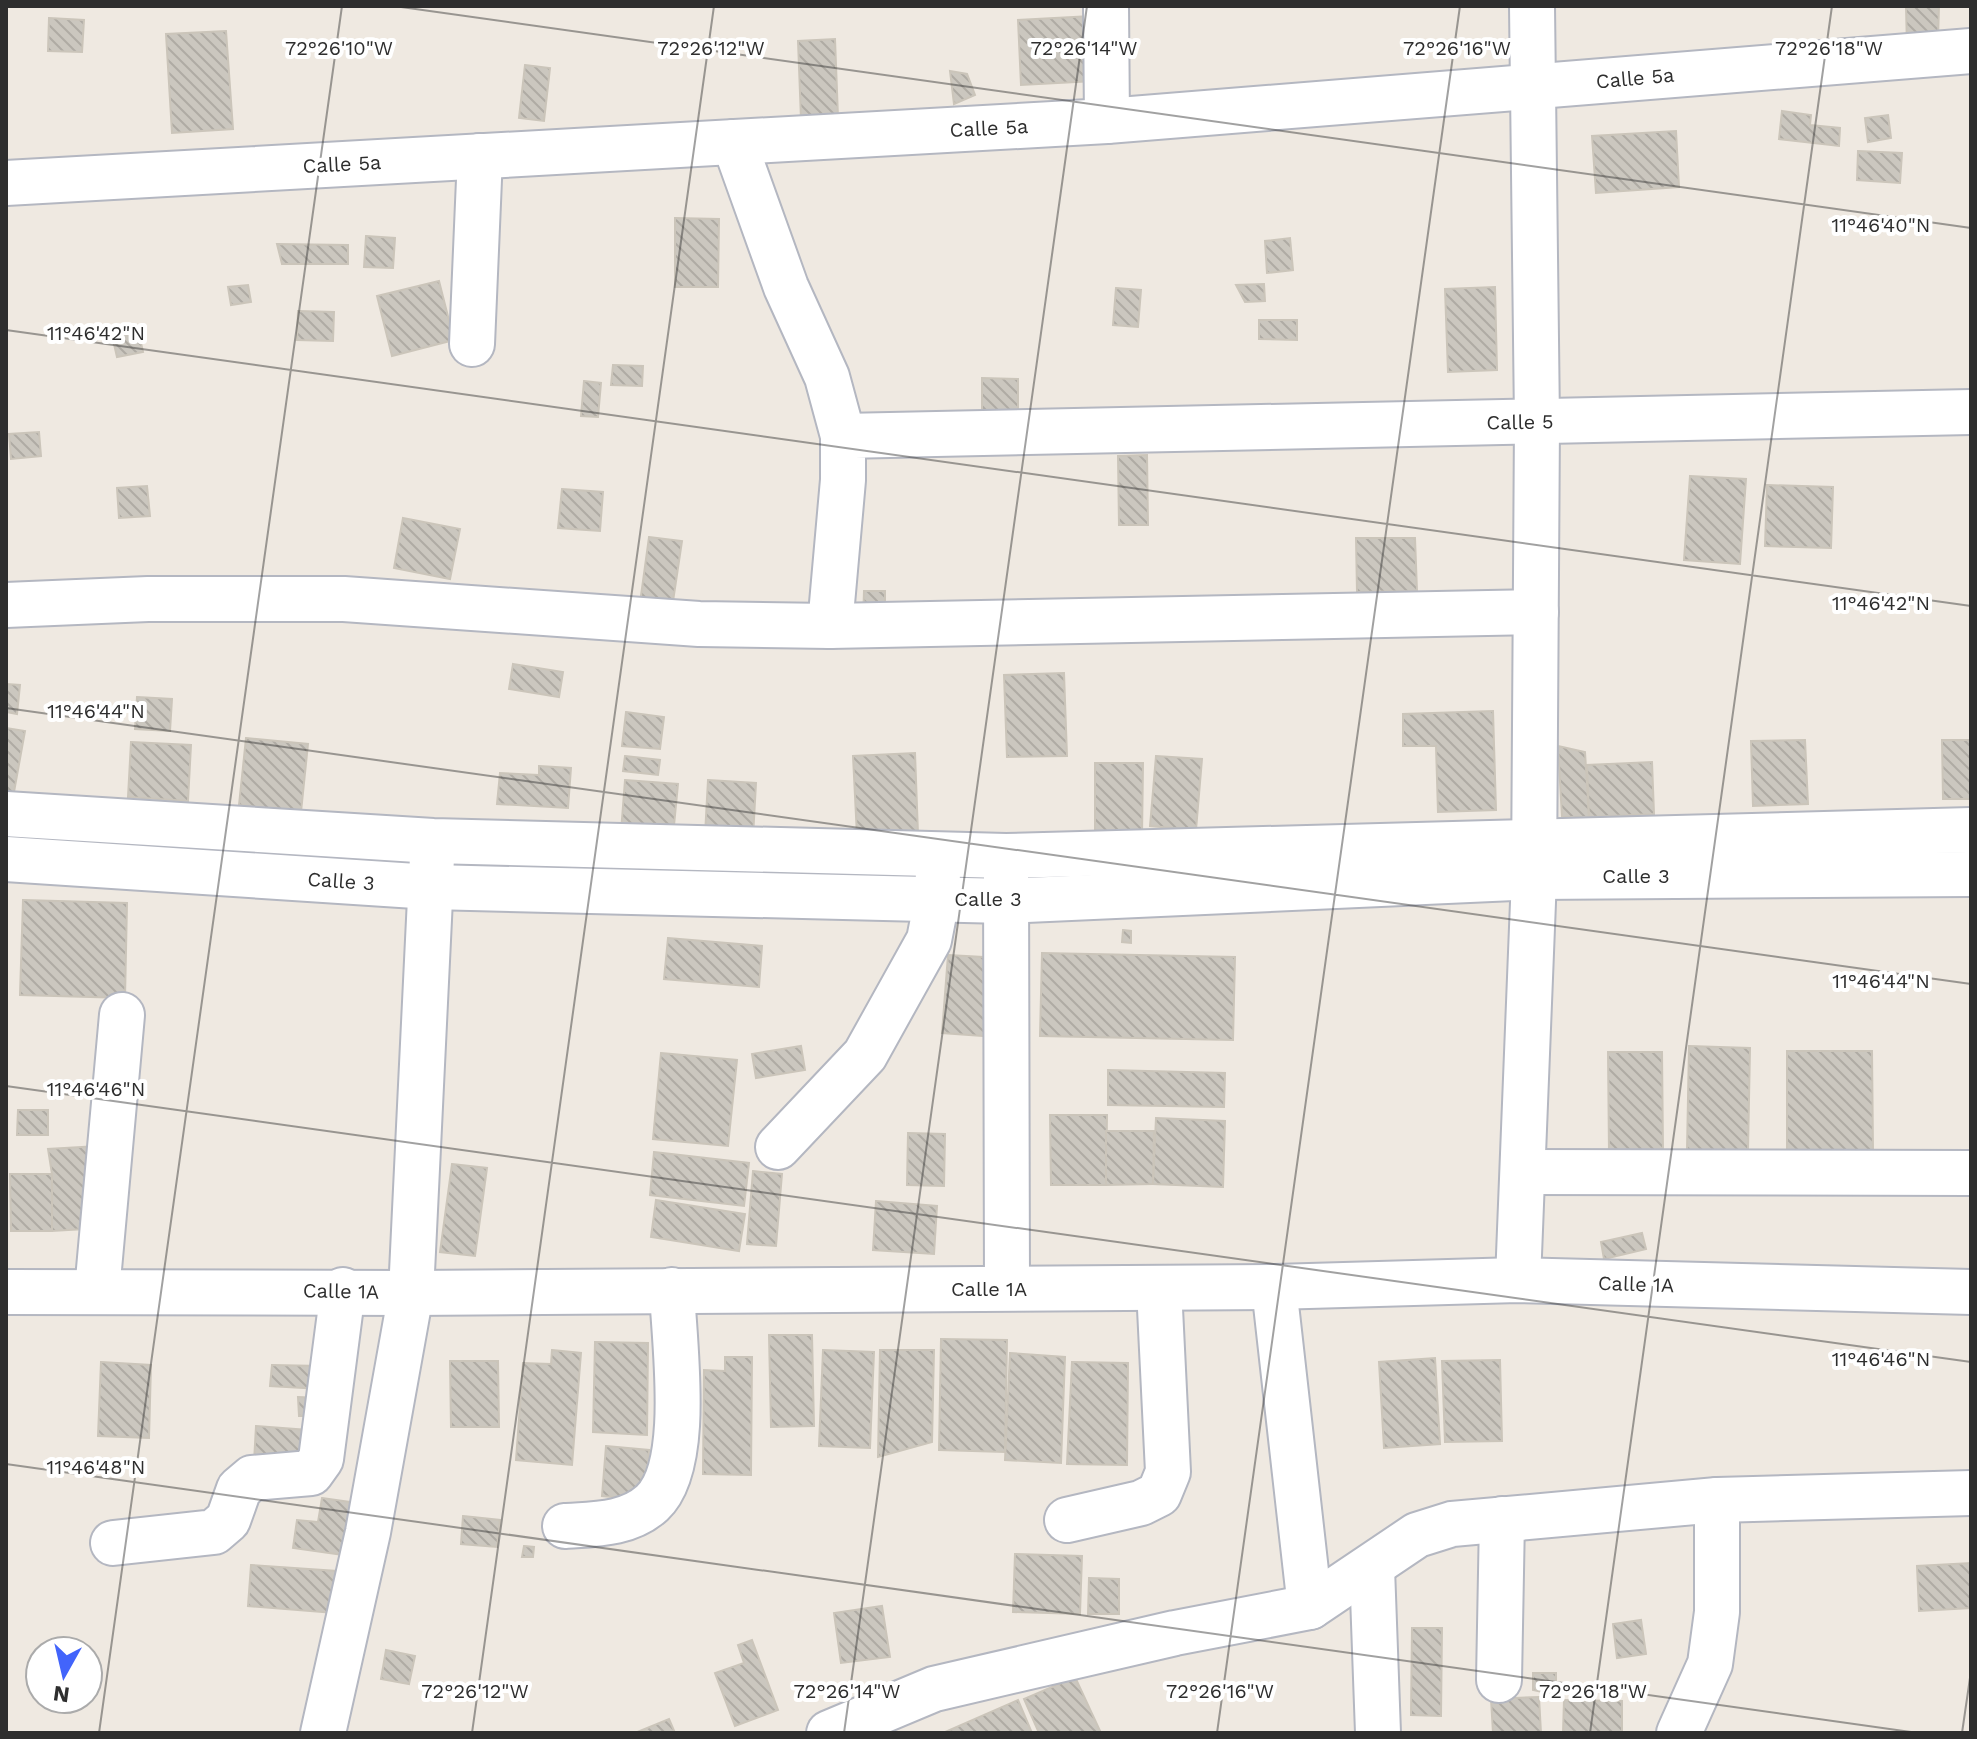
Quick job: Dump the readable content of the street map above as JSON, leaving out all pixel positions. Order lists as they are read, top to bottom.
{
  "streets": {
    "street": [
      "Calle 5a",
      "Calle 5",
      "Calle 3",
      "Calle 1A"
    ]
  },
  "north": "bottom",
  "coordinates": [
    "72°26'10\"W",
    "72°26'12\"W",
    "72°26'14\"W",
    "72°26'16\"W",
    "72°26'18\"W",
    "11°46'40\"N",
    "11°46'42\"N",
    "11°46'44\"N",
    "11°46'46\"N",
    "11°46'48\"N"
  ]
}
